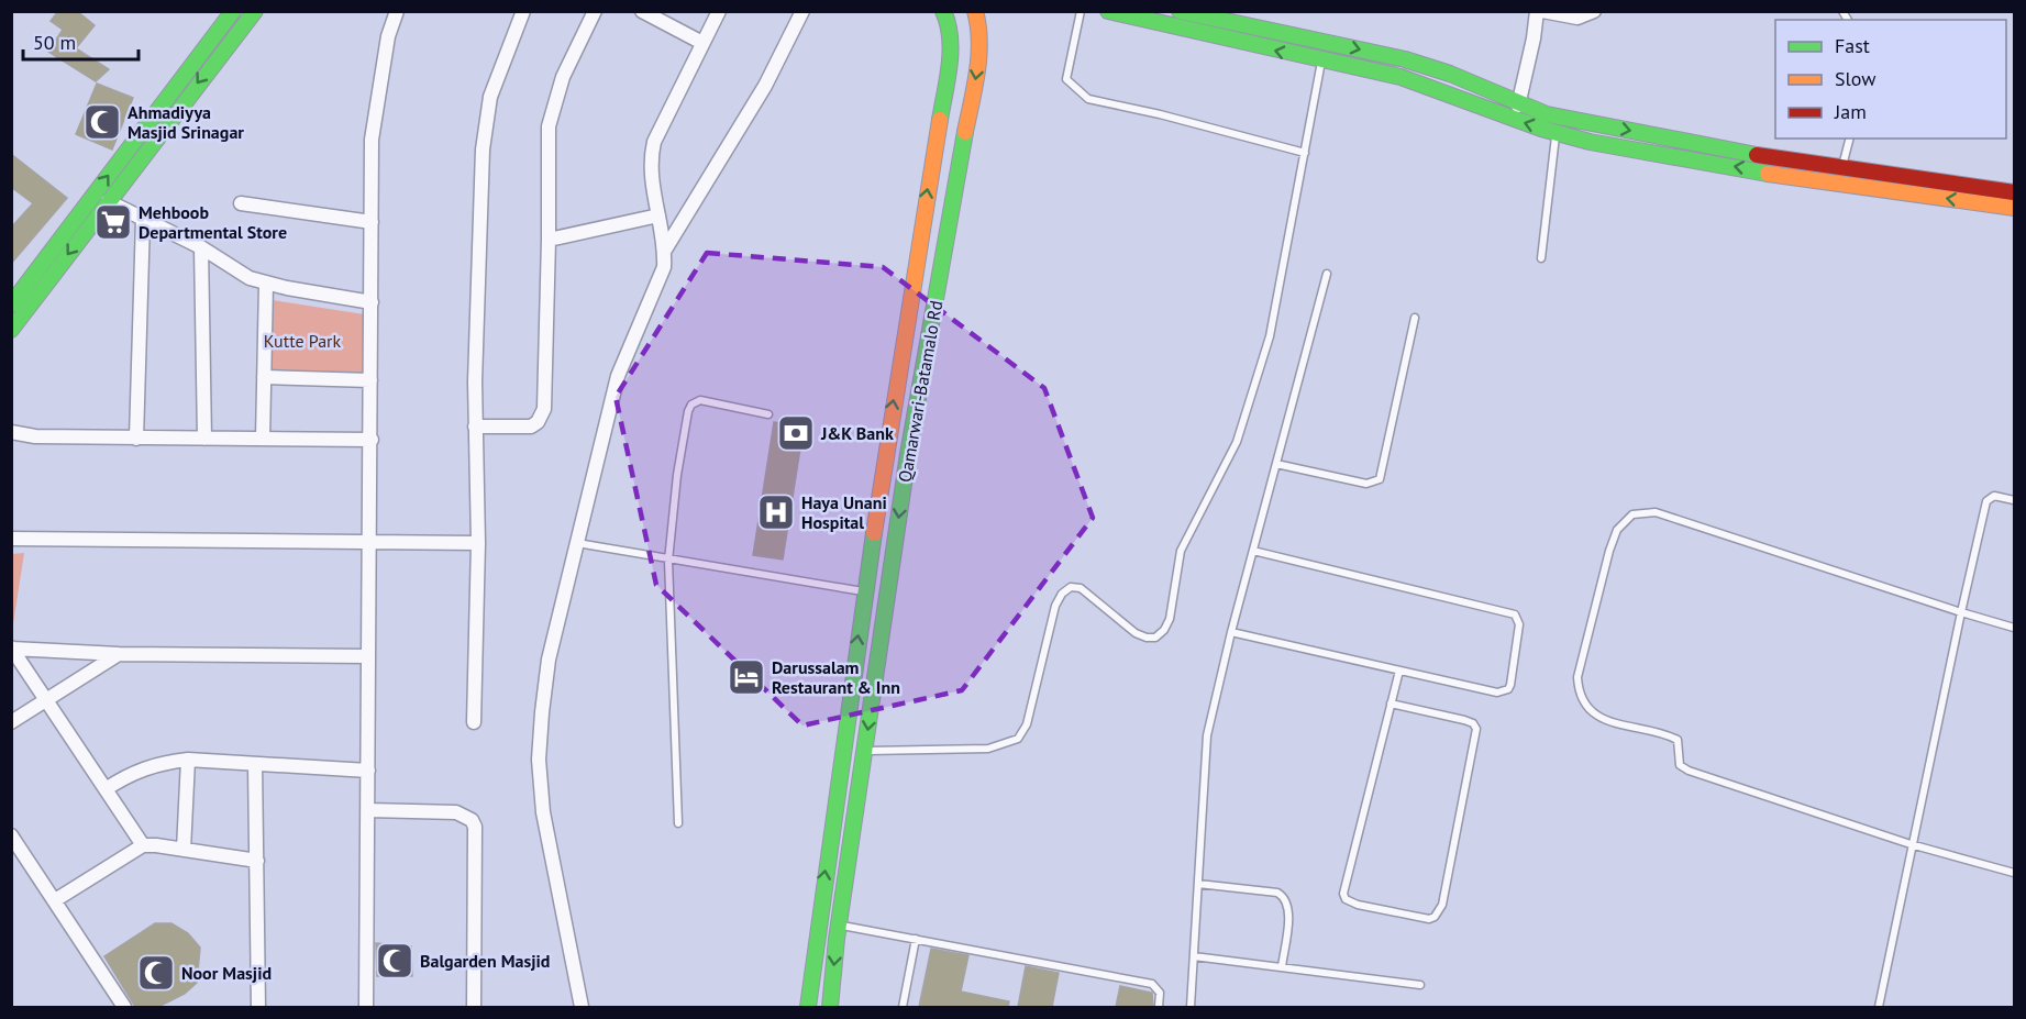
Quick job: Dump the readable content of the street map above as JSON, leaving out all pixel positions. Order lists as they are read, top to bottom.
{
  "streets": {
    "main road": ["Qamarwari-Batamalo Rd"]
  },
  "parks": ["Kutte Park"],
  "places": {
    "mosque": ["Ahmadiyya Masjid Srinagar", "Balgarden Masjid", "Noor Masjid"],
    "supermarket": ["Mehboob Departmental Store"],
    "bank": ["J&K Bank"],
    "hospital": ["Haya Unani Hospital"],
    "hotel": ["Darussalam Restaurant & Inn"]
  },
  "legend": ["Fast", "Slow", "Jam"],
  "scale_bar": "50 m"
}
